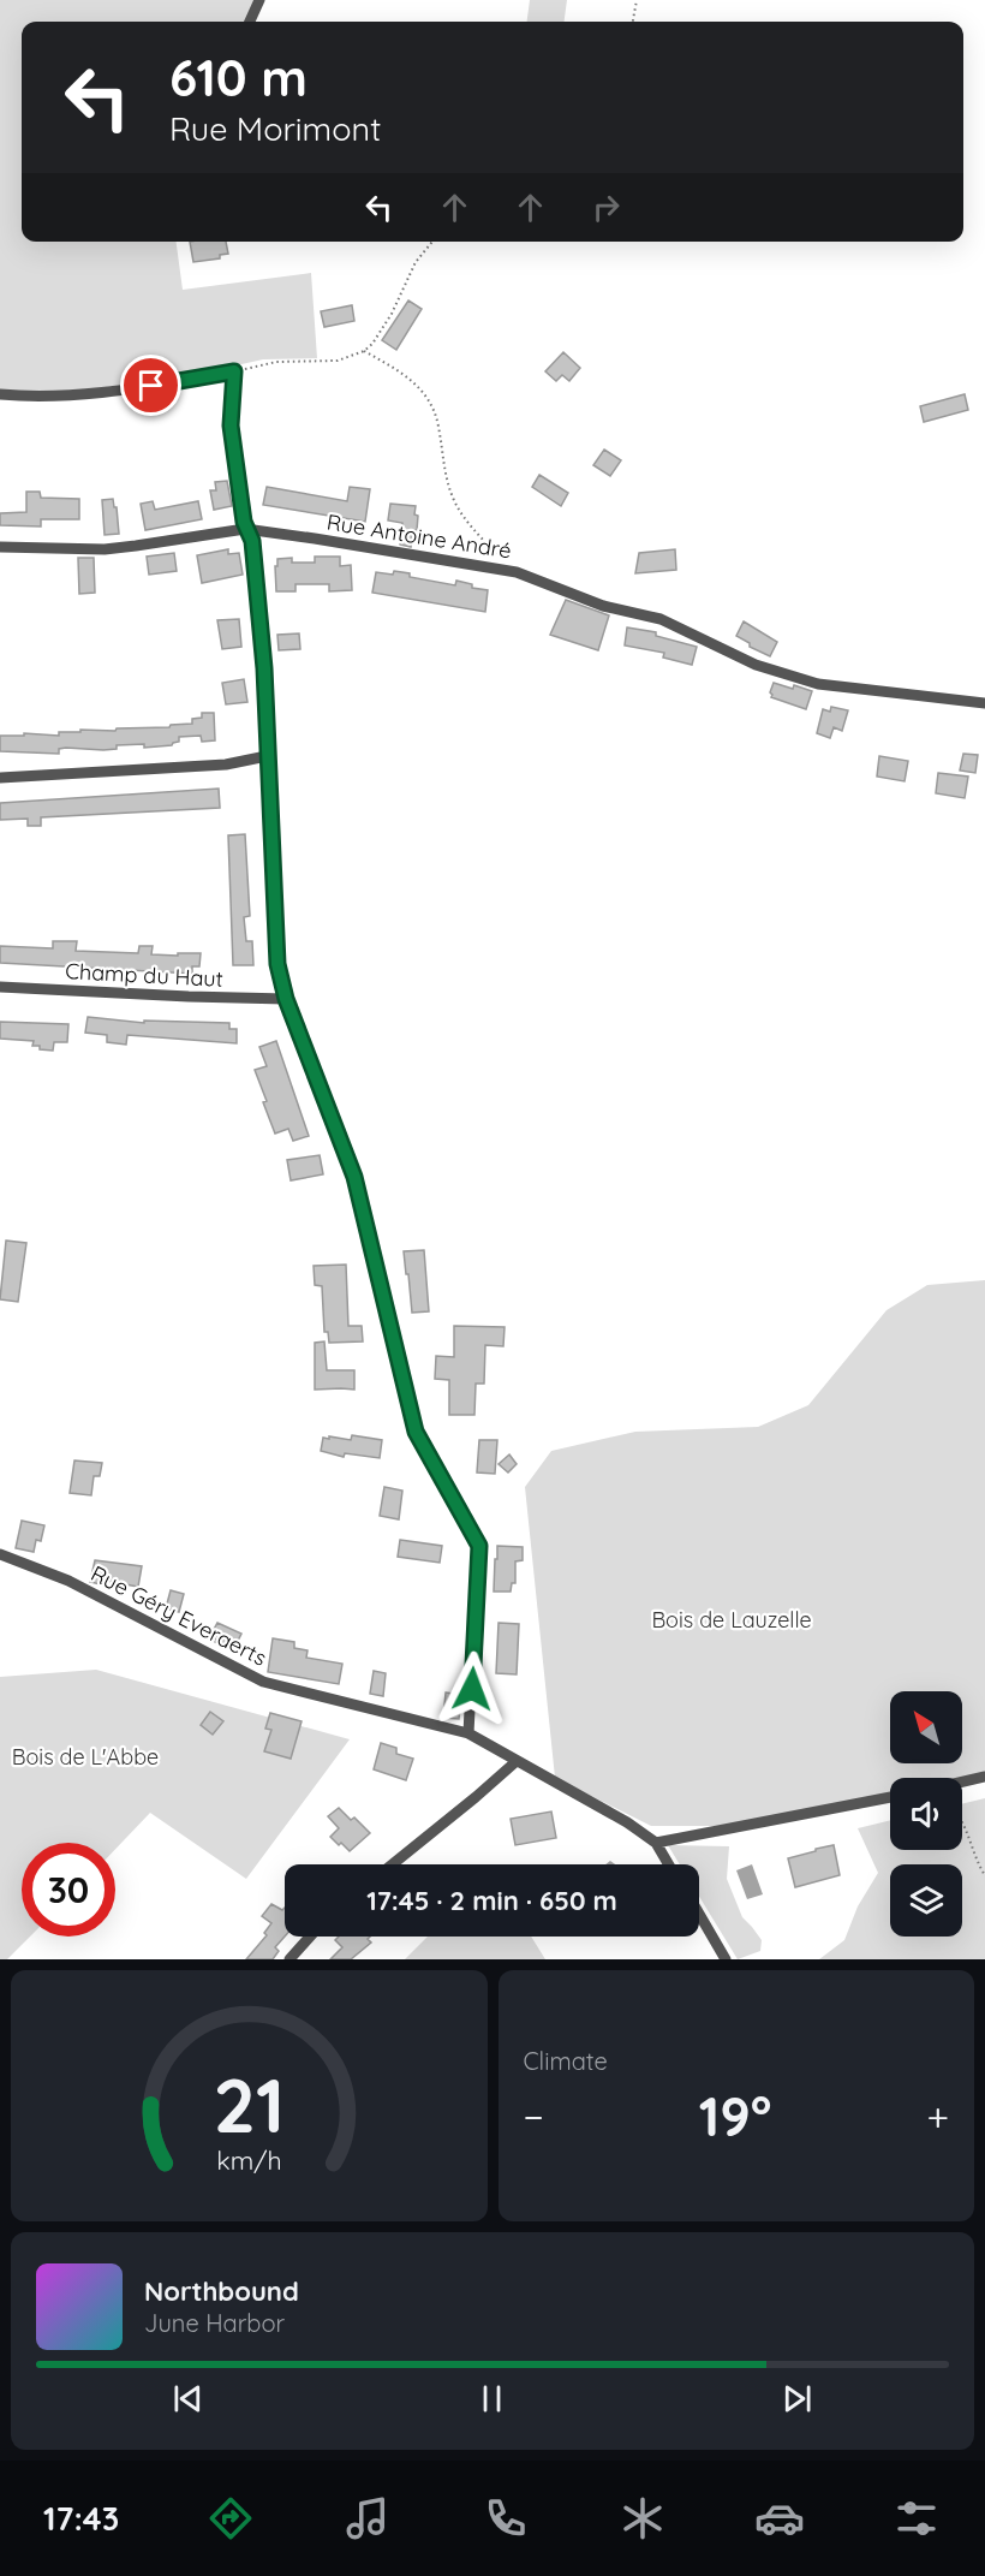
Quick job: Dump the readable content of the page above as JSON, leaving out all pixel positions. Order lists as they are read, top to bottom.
{
  "streets": {
    "street": ["Rue Antoine André", "Champ du Haut", "Rue Géry Everaerts"]
  },
  "parks": ["Bois de Lauzelle", "Bois de L'Abbe"],
  "north": "top left",
  "page": {
    "turn": ["610 m", "Rue Morimont"],
    "limit": "30",
    "trip": "17:45 · 2 min · 650 m",
    "tile": "Climate",
    "heat": ["−", "19°", "+"],
    "song": ["Northbound", "June Harbor"],
    "tabs": "17:43",
    "gauge": ["21", "km/h"]
  }
}
